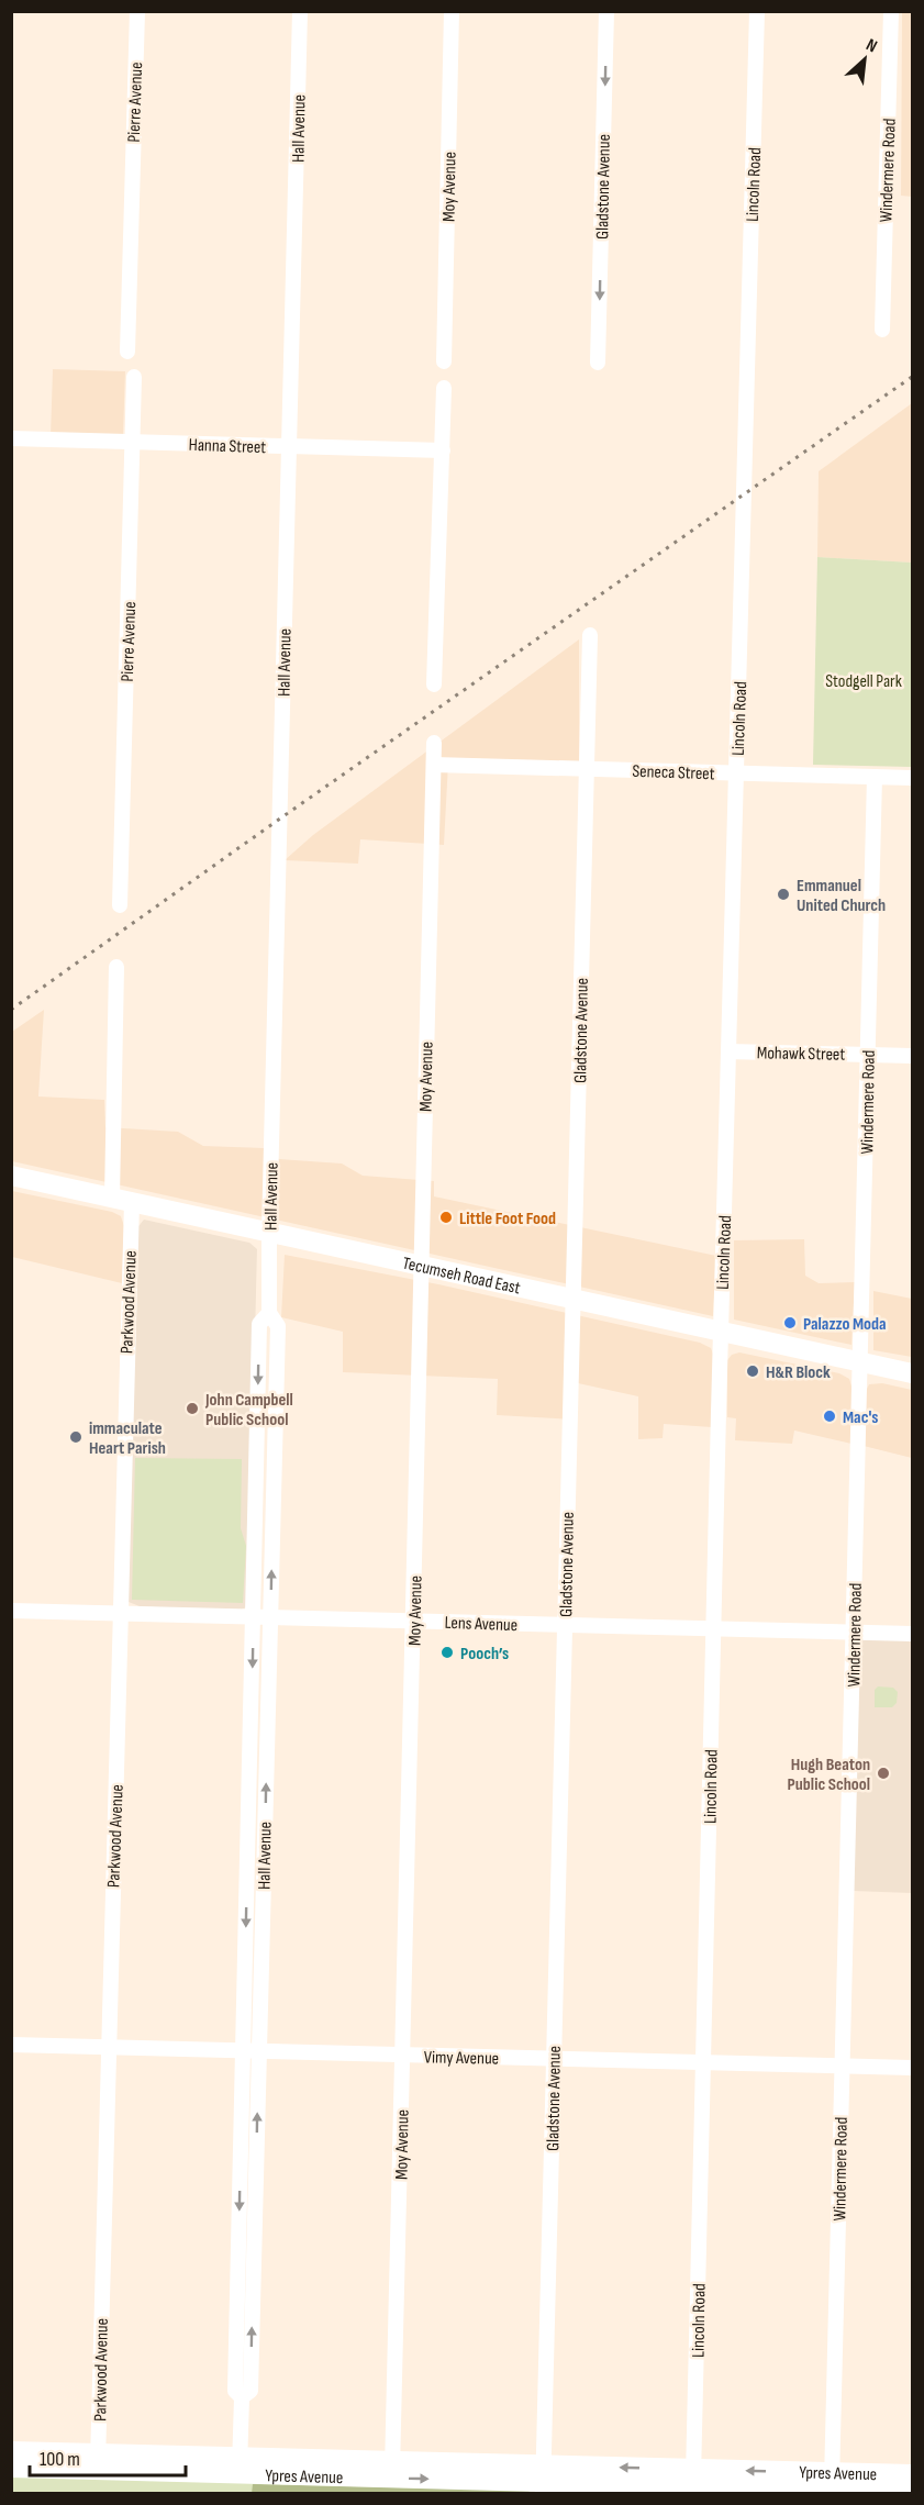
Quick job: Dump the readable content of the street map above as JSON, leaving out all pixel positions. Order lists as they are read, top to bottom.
{
  "streets": {
    "main road": ["Tecumseh Road East", "Ypres Avenue"],
    "street": [
      "Pierre Avenue",
      "Hall Avenue",
      "Windermere Road",
      "Lincoln Road",
      "Moy Avenue",
      "Gladstone Avenue",
      "Hanna Street",
      "Seneca Street",
      "Mohawk Street",
      "Parkwood Avenue",
      "Lens Avenue",
      "Vimy Avenue"
    ]
  },
  "crossings": [
    ["Pierre Avenue", "Hanna Street"],
    ["Hall Avenue", "Hanna Street"],
    ["Hall Avenue", "Tecumseh Road East"],
    ["Hall Avenue", "Lens Avenue"],
    ["Hall Avenue", "Vimy Avenue"],
    ["Hall Avenue", "Ypres Avenue"],
    ["Windermere Road", "Seneca Street"],
    ["Windermere Road", "Mohawk Street"],
    ["Windermere Road", "Tecumseh Road East"],
    ["Windermere Road", "Lens Avenue"],
    ["Windermere Road", "Vimy Avenue"],
    ["Windermere Road", "Ypres Avenue"],
    ["Lincoln Road", "Seneca Street"],
    ["Lincoln Road", "Mohawk Street"],
    ["Lincoln Road", "Tecumseh Road East"],
    ["Lincoln Road", "Lens Avenue"],
    ["Lincoln Road", "Vimy Avenue"],
    ["Lincoln Road", "Ypres Avenue"],
    ["Moy Avenue", "Seneca Street"],
    ["Moy Avenue", "Tecumseh Road East"],
    ["Moy Avenue", "Lens Avenue"],
    ["Moy Avenue", "Vimy Avenue"],
    ["Moy Avenue", "Ypres Avenue"],
    ["Gladstone Avenue", "Seneca Street"],
    ["Gladstone Avenue", "Tecumseh Road East"],
    ["Gladstone Avenue", "Lens Avenue"],
    ["Gladstone Avenue", "Vimy Avenue"],
    ["Gladstone Avenue", "Ypres Avenue"],
    ["Tecumseh Road East", "Parkwood Avenue"],
    ["Parkwood Avenue", "Lens Avenue"],
    ["Parkwood Avenue", "Vimy Avenue"],
    ["Parkwood Avenue", "Ypres Avenue"]
  ],
  "parks": ["Stodgell Park"],
  "places": [
    "Emmanuel United Church",
    "Little Foot Food",
    "Palazzo Moda",
    "H&R Block",
    "John Campbell Public School",
    "Mac's",
    "immaculate Heart Parish",
    "Pooch’s",
    "Hugh Beaton Public School"
  ],
  "scale_bar": "100 m",
  "north": "top right"
}
